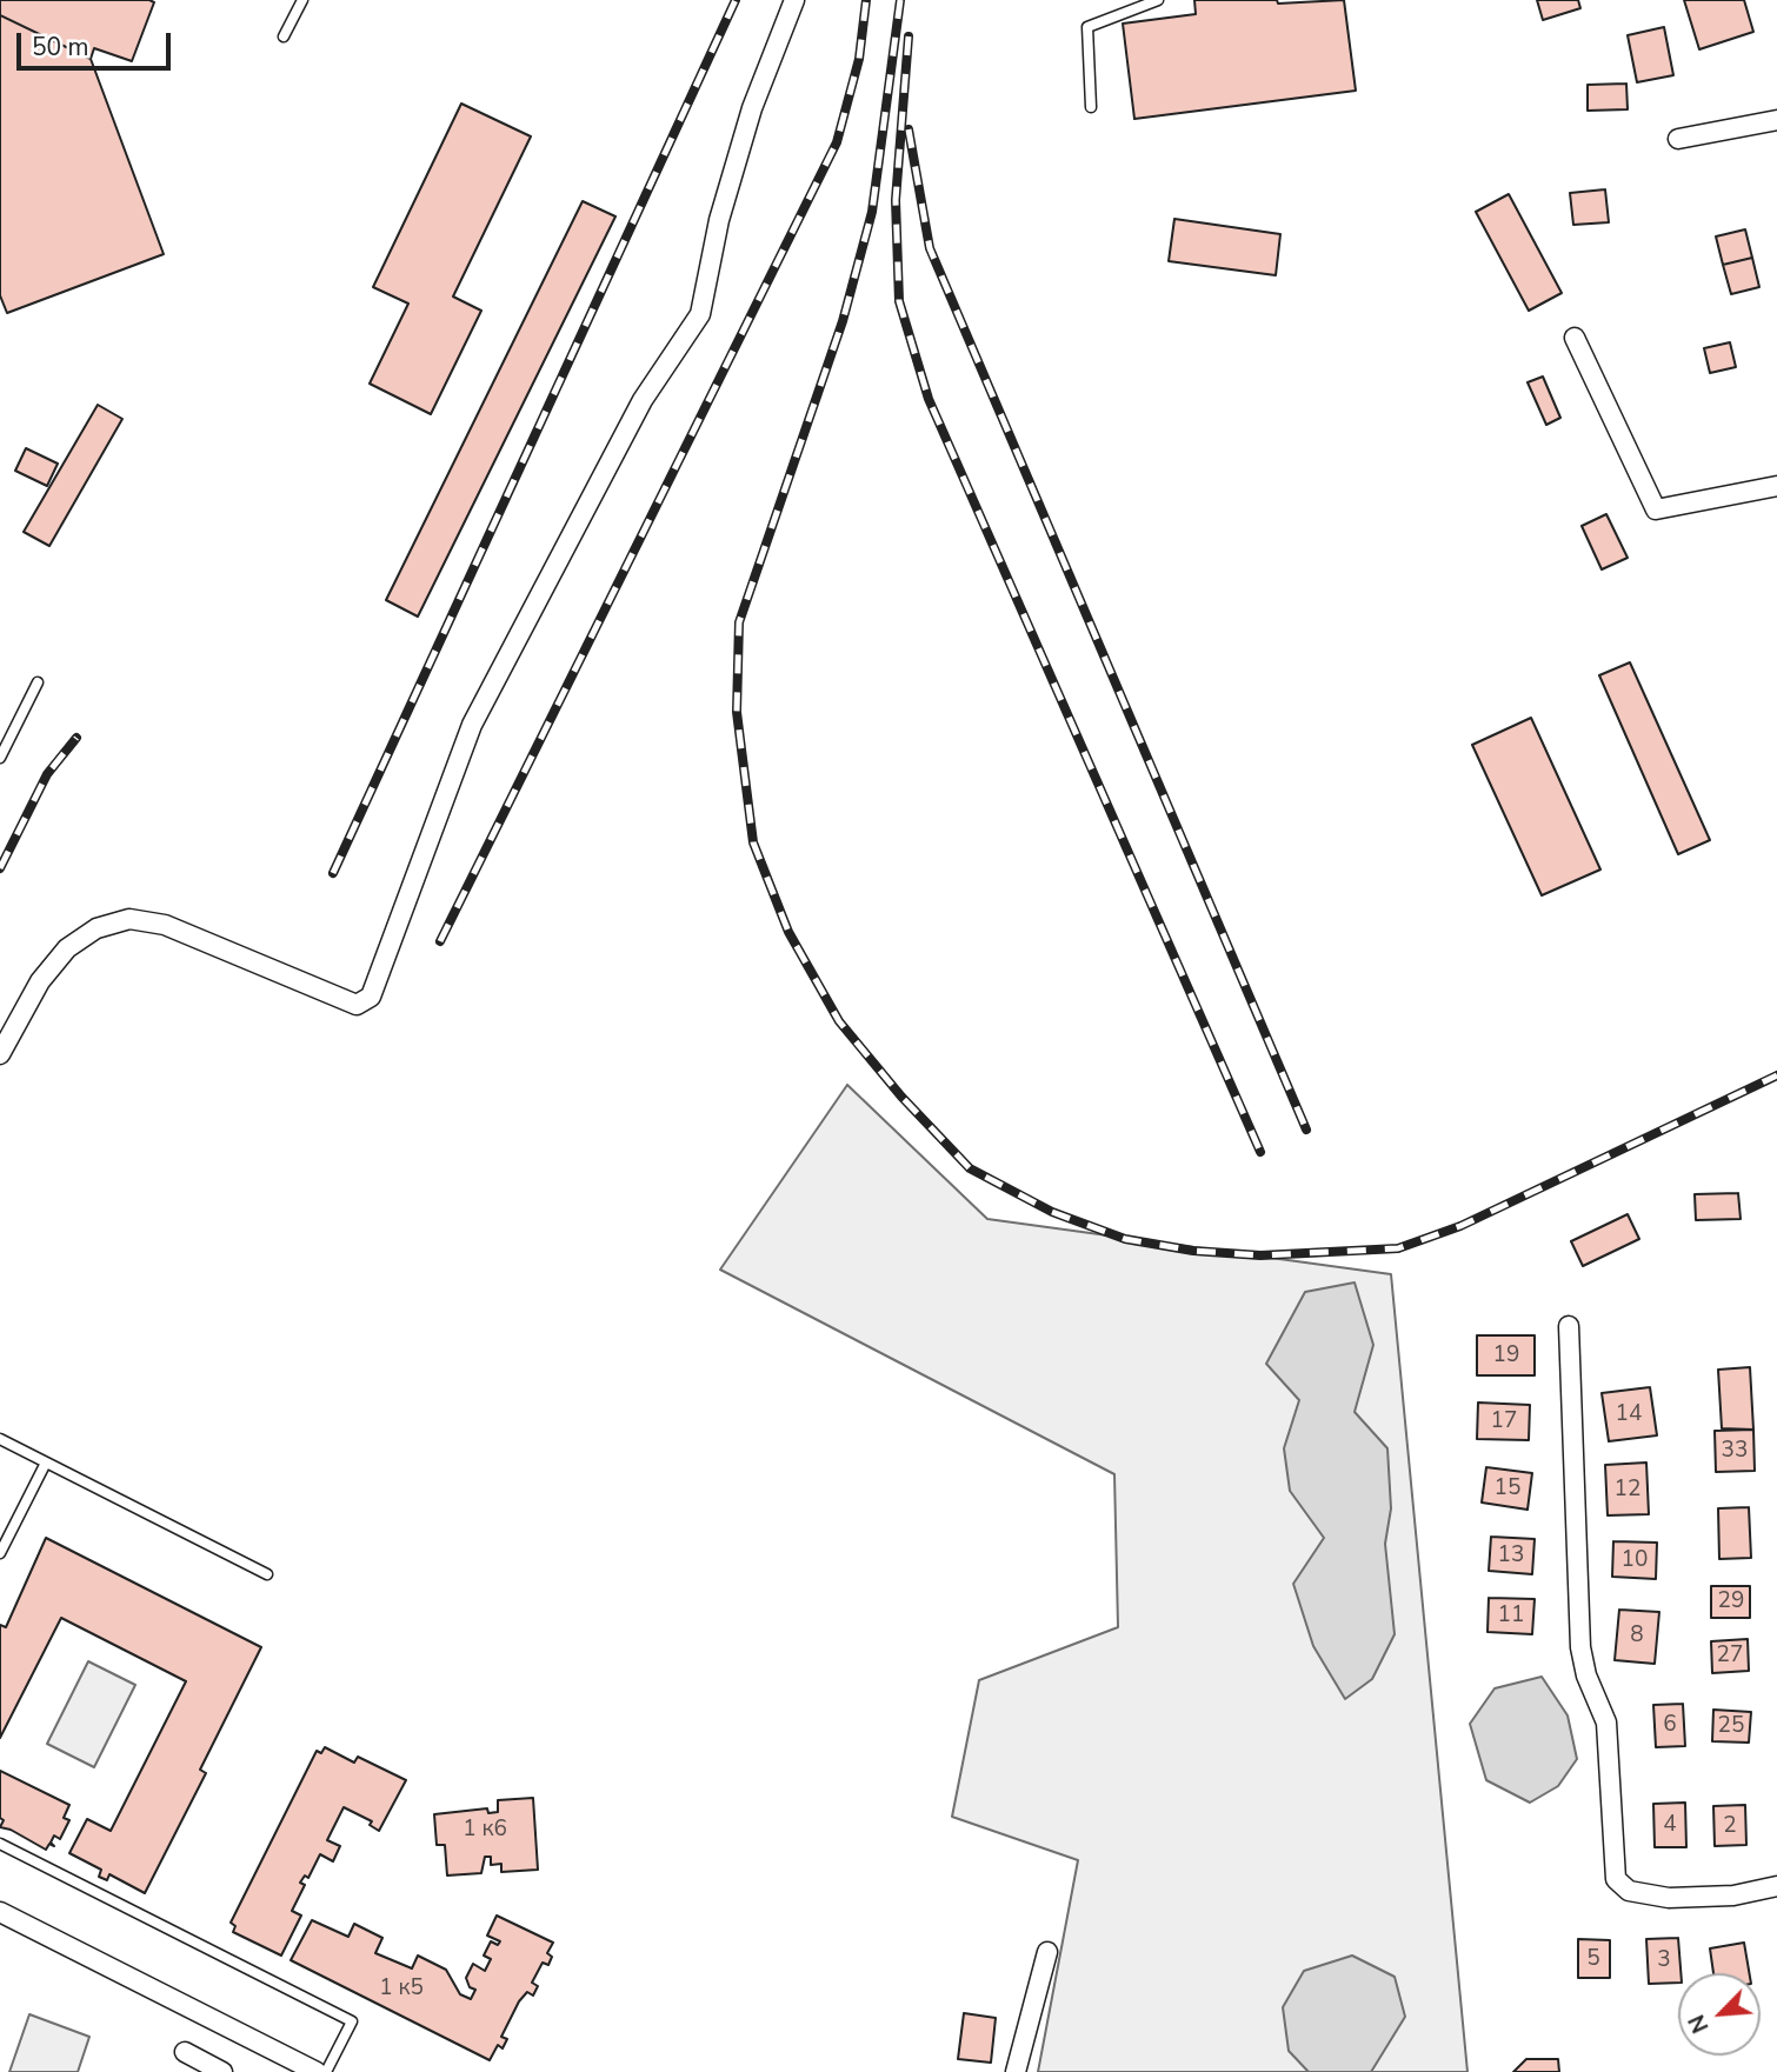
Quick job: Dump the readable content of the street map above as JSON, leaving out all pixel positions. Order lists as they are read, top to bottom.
{
  "house_numbers": [
    "19",
    "14",
    "17",
    "33",
    "15",
    "12",
    "13",
    "10",
    "29",
    "11",
    "8",
    "27",
    "6",
    "25",
    "4",
    "2",
    "1 к6",
    "5",
    "3",
    "1 к5"
  ],
  "scale_bar": "50 m",
  "north": "bottom left"
}
